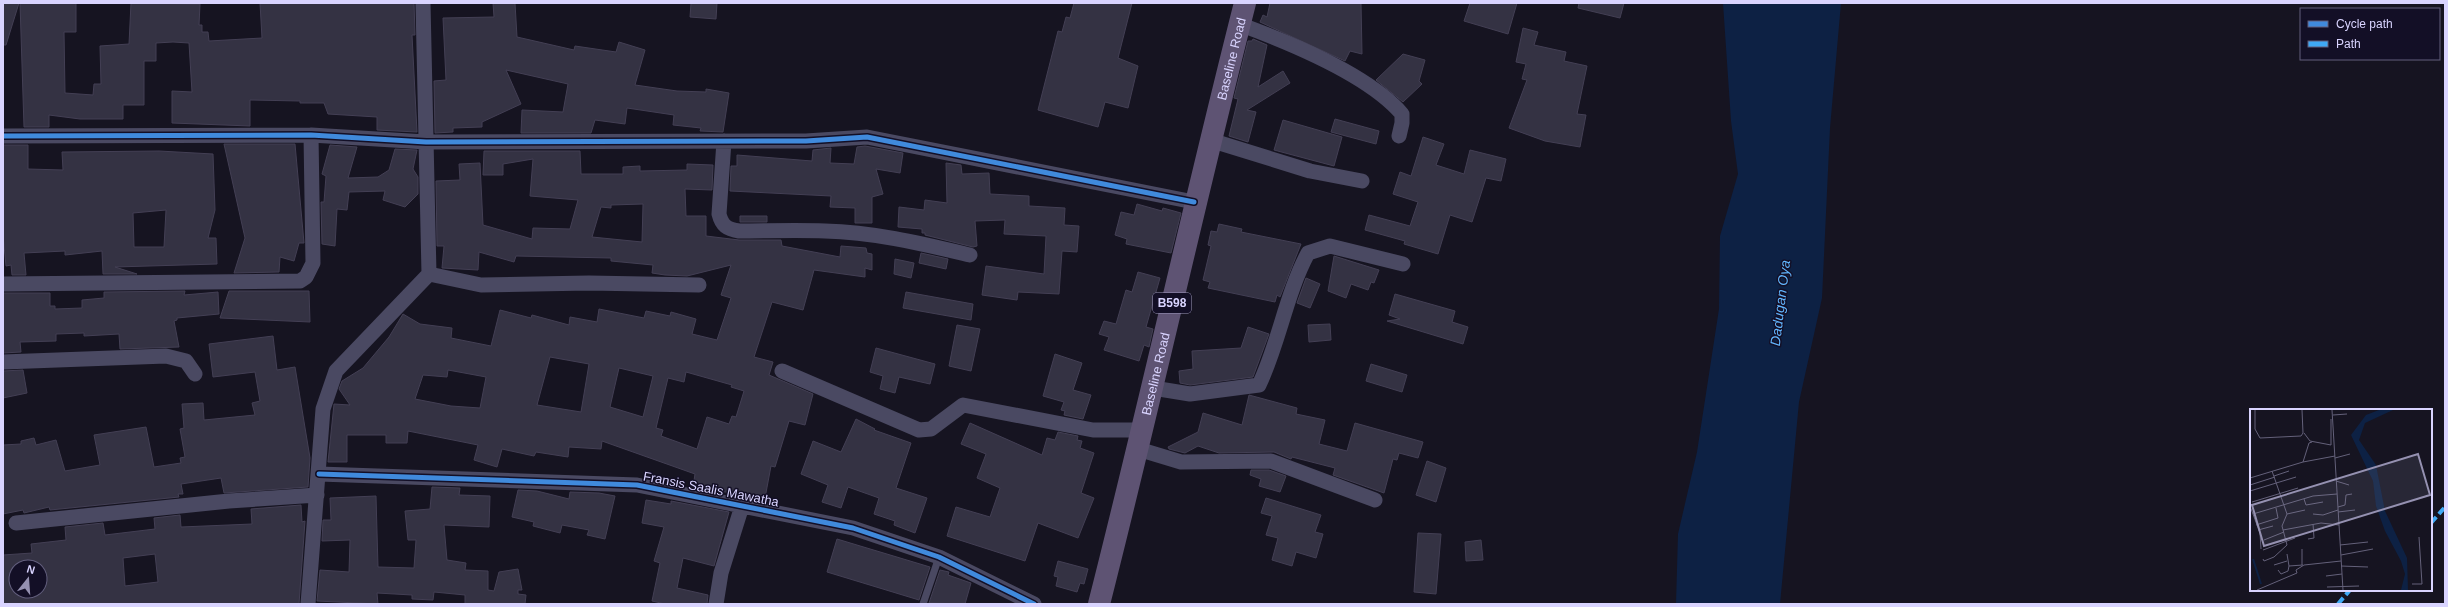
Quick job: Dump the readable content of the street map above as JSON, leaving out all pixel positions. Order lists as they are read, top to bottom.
{
  "streets": {
    "main road": ["Baseline Road", "B598"],
    "street": ["Fransis Saalis Mawatha"]
  },
  "water": ["Dadugan Oya"],
  "legend": ["Cycle path", "Path"],
  "north": "top"
}
